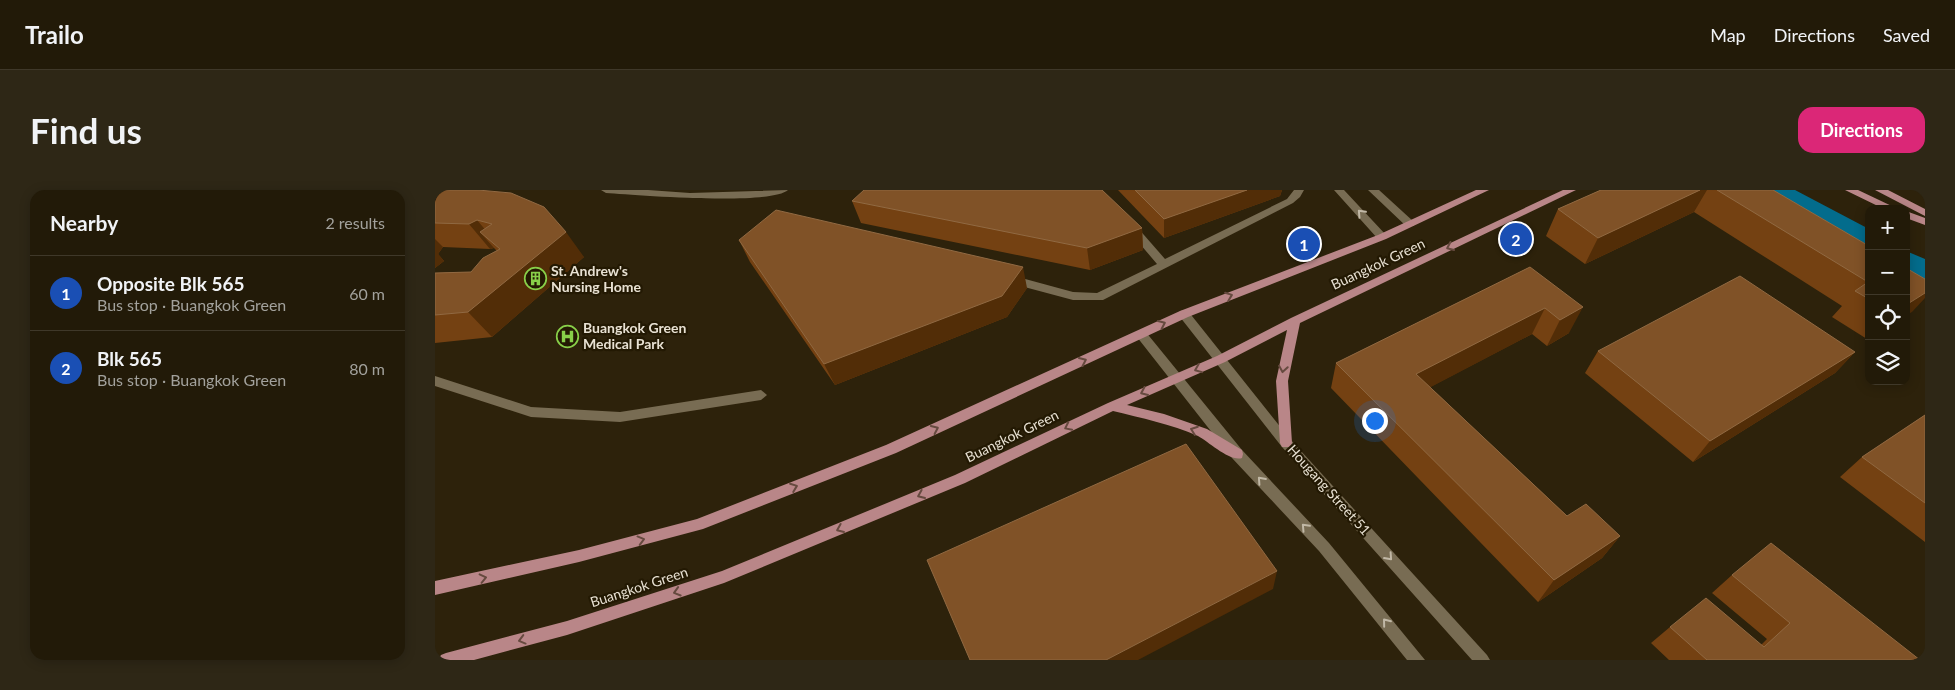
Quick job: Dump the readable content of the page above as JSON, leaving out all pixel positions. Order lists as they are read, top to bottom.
{
  "streets": {
    "main road": ["Buangkok Green"],
    "street": ["Hougang Street 51"]
  },
  "crossings": [
    ["Buangkok Green", "Hougang Street 51"]
  ],
  "places": {
    "building": ["St. Andrew's Nursing Home"],
    "hospital": ["Buangkok Green Medical Park"]
  },
  "page": {
    "header": "Trailo",
    "nav": ["Map", "Directions", "Saved"],
    "buttons": "Directions",
    "title": "Find us",
    "heading": ["Nearby", "2 results"],
    "map_buttons": ["+", "−"],
    "pins": ["2", "1"],
    "list": [
      {
        "mark": "1",
        "name": "Opposite Blk 565",
        "note": "Bus stop · Buangkok Green",
        "value": "60 m"
      },
      {
        "mark": "2",
        "name": "Blk 565",
        "note": "Bus stop · Buangkok Green",
        "value": "80 m"
      }
    ]
  }
}
